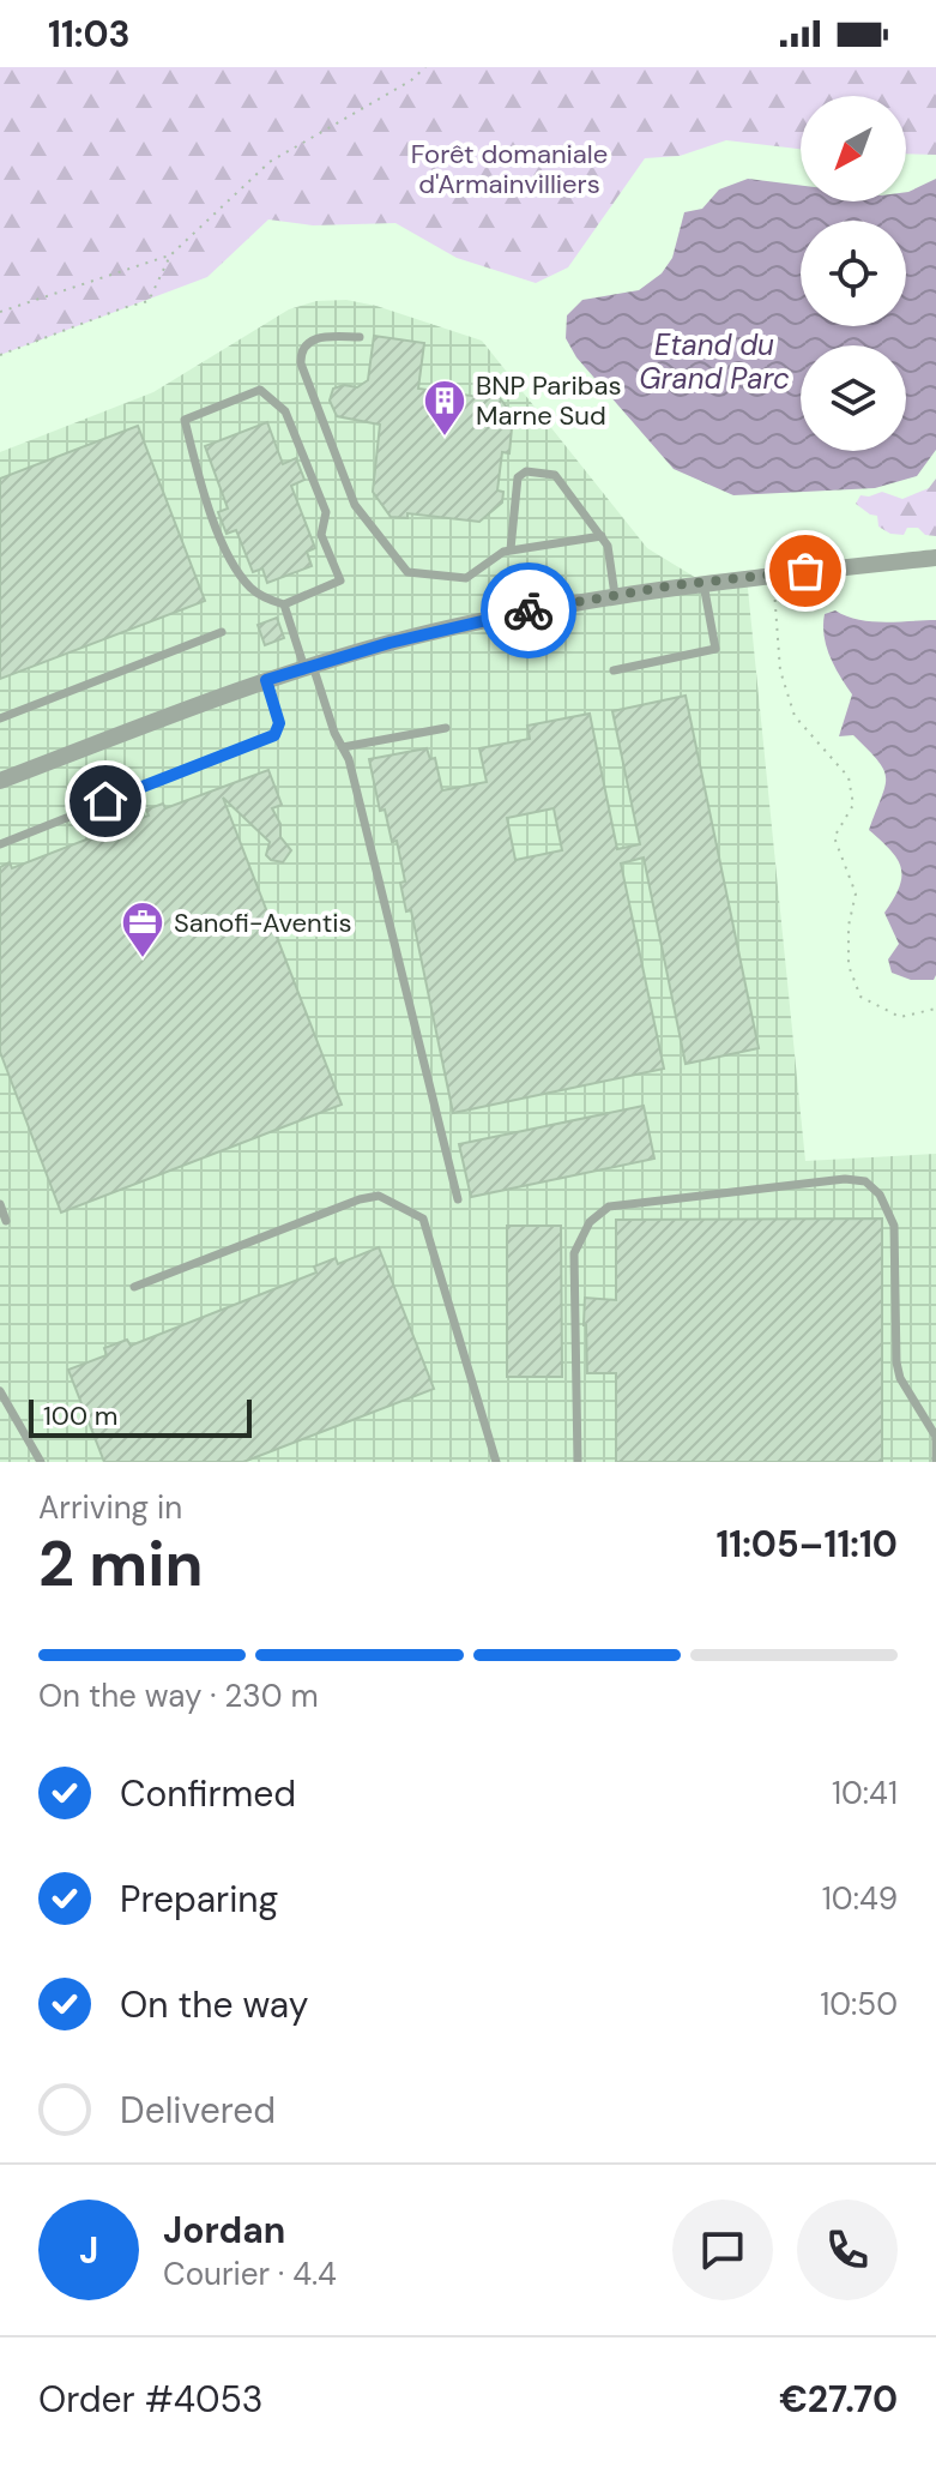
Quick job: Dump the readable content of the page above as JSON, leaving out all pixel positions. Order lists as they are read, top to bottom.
{
  "water": ["Etand du Grand Parc"],
  "parks": ["Forêt domaniale d'Armainvilliers"],
  "places": {
    "building": ["BNP Paribas Marne Sud"],
    "office": ["Sanofi-Aventis"]
  },
  "scale_bar": "100 m",
  "north": "bottom left",
  "page": {
    "status": "11:03",
    "scale": "100 m",
    "heading": ["2 min", "Arriving in", "11:05–11:10"],
    "panel": [
      "Jordan",
      "Courier · 4.4",
      "Order #4053",
      "€27.70"
    ],
    "bar": "On the way · 230 m",
    "list": [
      ["Confirmed", "10:41"],
      ["Preparing", "10:49"],
      ["On the way", "10:50"],
      "Delivered"
    ],
    "round": "J"
  }
}
